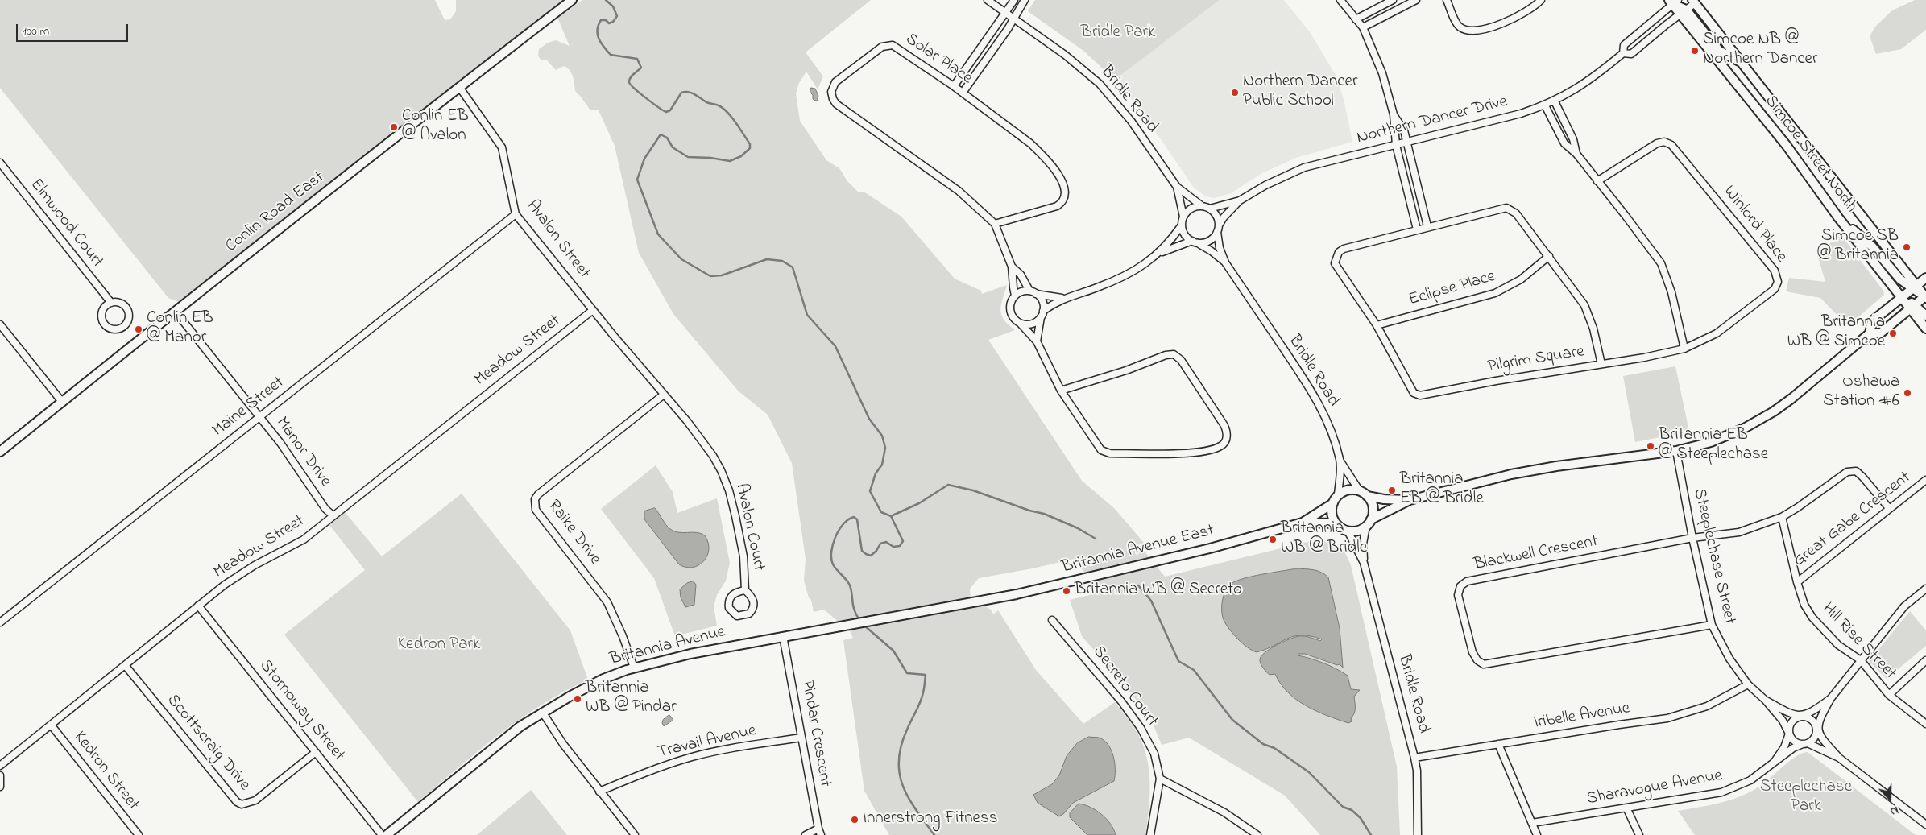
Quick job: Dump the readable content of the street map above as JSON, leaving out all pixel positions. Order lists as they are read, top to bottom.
{
  "streets": {
    "street": [
      "Solar Place",
      "Bridle Road",
      "Northern Dancer Drive",
      "Simcoe Street North",
      "Conlin Road East",
      "Elmwood Court",
      "Winlord Place",
      "Avalon Street",
      "Eclipse Place",
      "Meadow Street",
      "Pilgrim Square",
      "Maine Street",
      "Manor Drive",
      "Great Gabe Crescent",
      "Avalon Court",
      "Raike Drive",
      "Britannia Avenue East",
      "Blackwell Crescent",
      "Steeplechase Street",
      "Hill Rise Street",
      "Britannia Avenue",
      "Secreto Court",
      "Stornoway Street",
      "Iribelle Avenue",
      "Pindar Crescent",
      "Travail Avenue",
      "Scottscraig Drive",
      "Kedron Street",
      "Sharavogue Avenue"
    ]
  },
  "crossings": [
    ["Bridle Road", "Northern Dancer Drive"],
    ["Bridle Road", "Britannia Avenue East"],
    ["Bridle Road", "Iribelle Avenue"],
    ["Northern Dancer Drive", "Simcoe Street North"],
    ["Conlin Road East", "Avalon Street"],
    ["Conlin Road East", "Manor Drive"],
    ["Winlord Place", "Pilgrim Square"],
    ["Avalon Street", "Meadow Street"],
    ["Avalon Street", "Maine Street"],
    ["Avalon Street", "Avalon Court"],
    ["Avalon Street", "Raike Drive"],
    ["Eclipse Place", "Pilgrim Square"],
    ["Meadow Street", "Manor Drive"],
    ["Meadow Street", "Stornoway Street"],
    ["Meadow Street", "Scottscraig Drive"],
    ["Meadow Street", "Kedron Street"],
    ["Maine Street", "Manor Drive"],
    ["Great Gabe Crescent", "Hill Rise Street"],
    ["Avalon Court", "Raike Drive"],
    ["Raike Drive", "Britannia Avenue"],
    ["Britannia Avenue East", "Britannia Avenue"],
    ["Blackwell Crescent", "Steeplechase Street"],
    ["Steeplechase Street", "Iribelle Avenue"],
    ["Steeplechase Street", "Sharavogue Avenue"],
    ["Britannia Avenue", "Pindar Crescent"],
    ["Stornoway Street", "Scottscraig Drive"],
    ["Pindar Crescent", "Travail Avenue"]
  ],
  "parks": ["Bridle Park", "Kedron Park", "Steeplechase Park"],
  "places": [
    "Simcoe NB @ Northern Dancer",
    "Northern Dancer Public School",
    "Conlin EB @ Avalon",
    "Simcoe SB @ Britannia",
    "Conlin EB @ Manor",
    "Britannia WB @ Simcoe",
    "Oshawa Station #6",
    "Britannia EB @ Steeplechase",
    "Britannia EB @ Bridle",
    "Britannia WB @ Bridle",
    "Britannia WB @ Secreto",
    "Britannia WB @ Pindar",
    "Innerstrong Fitness"
  ],
  "scale_bar": "100 m",
  "north": "bottom"
}
